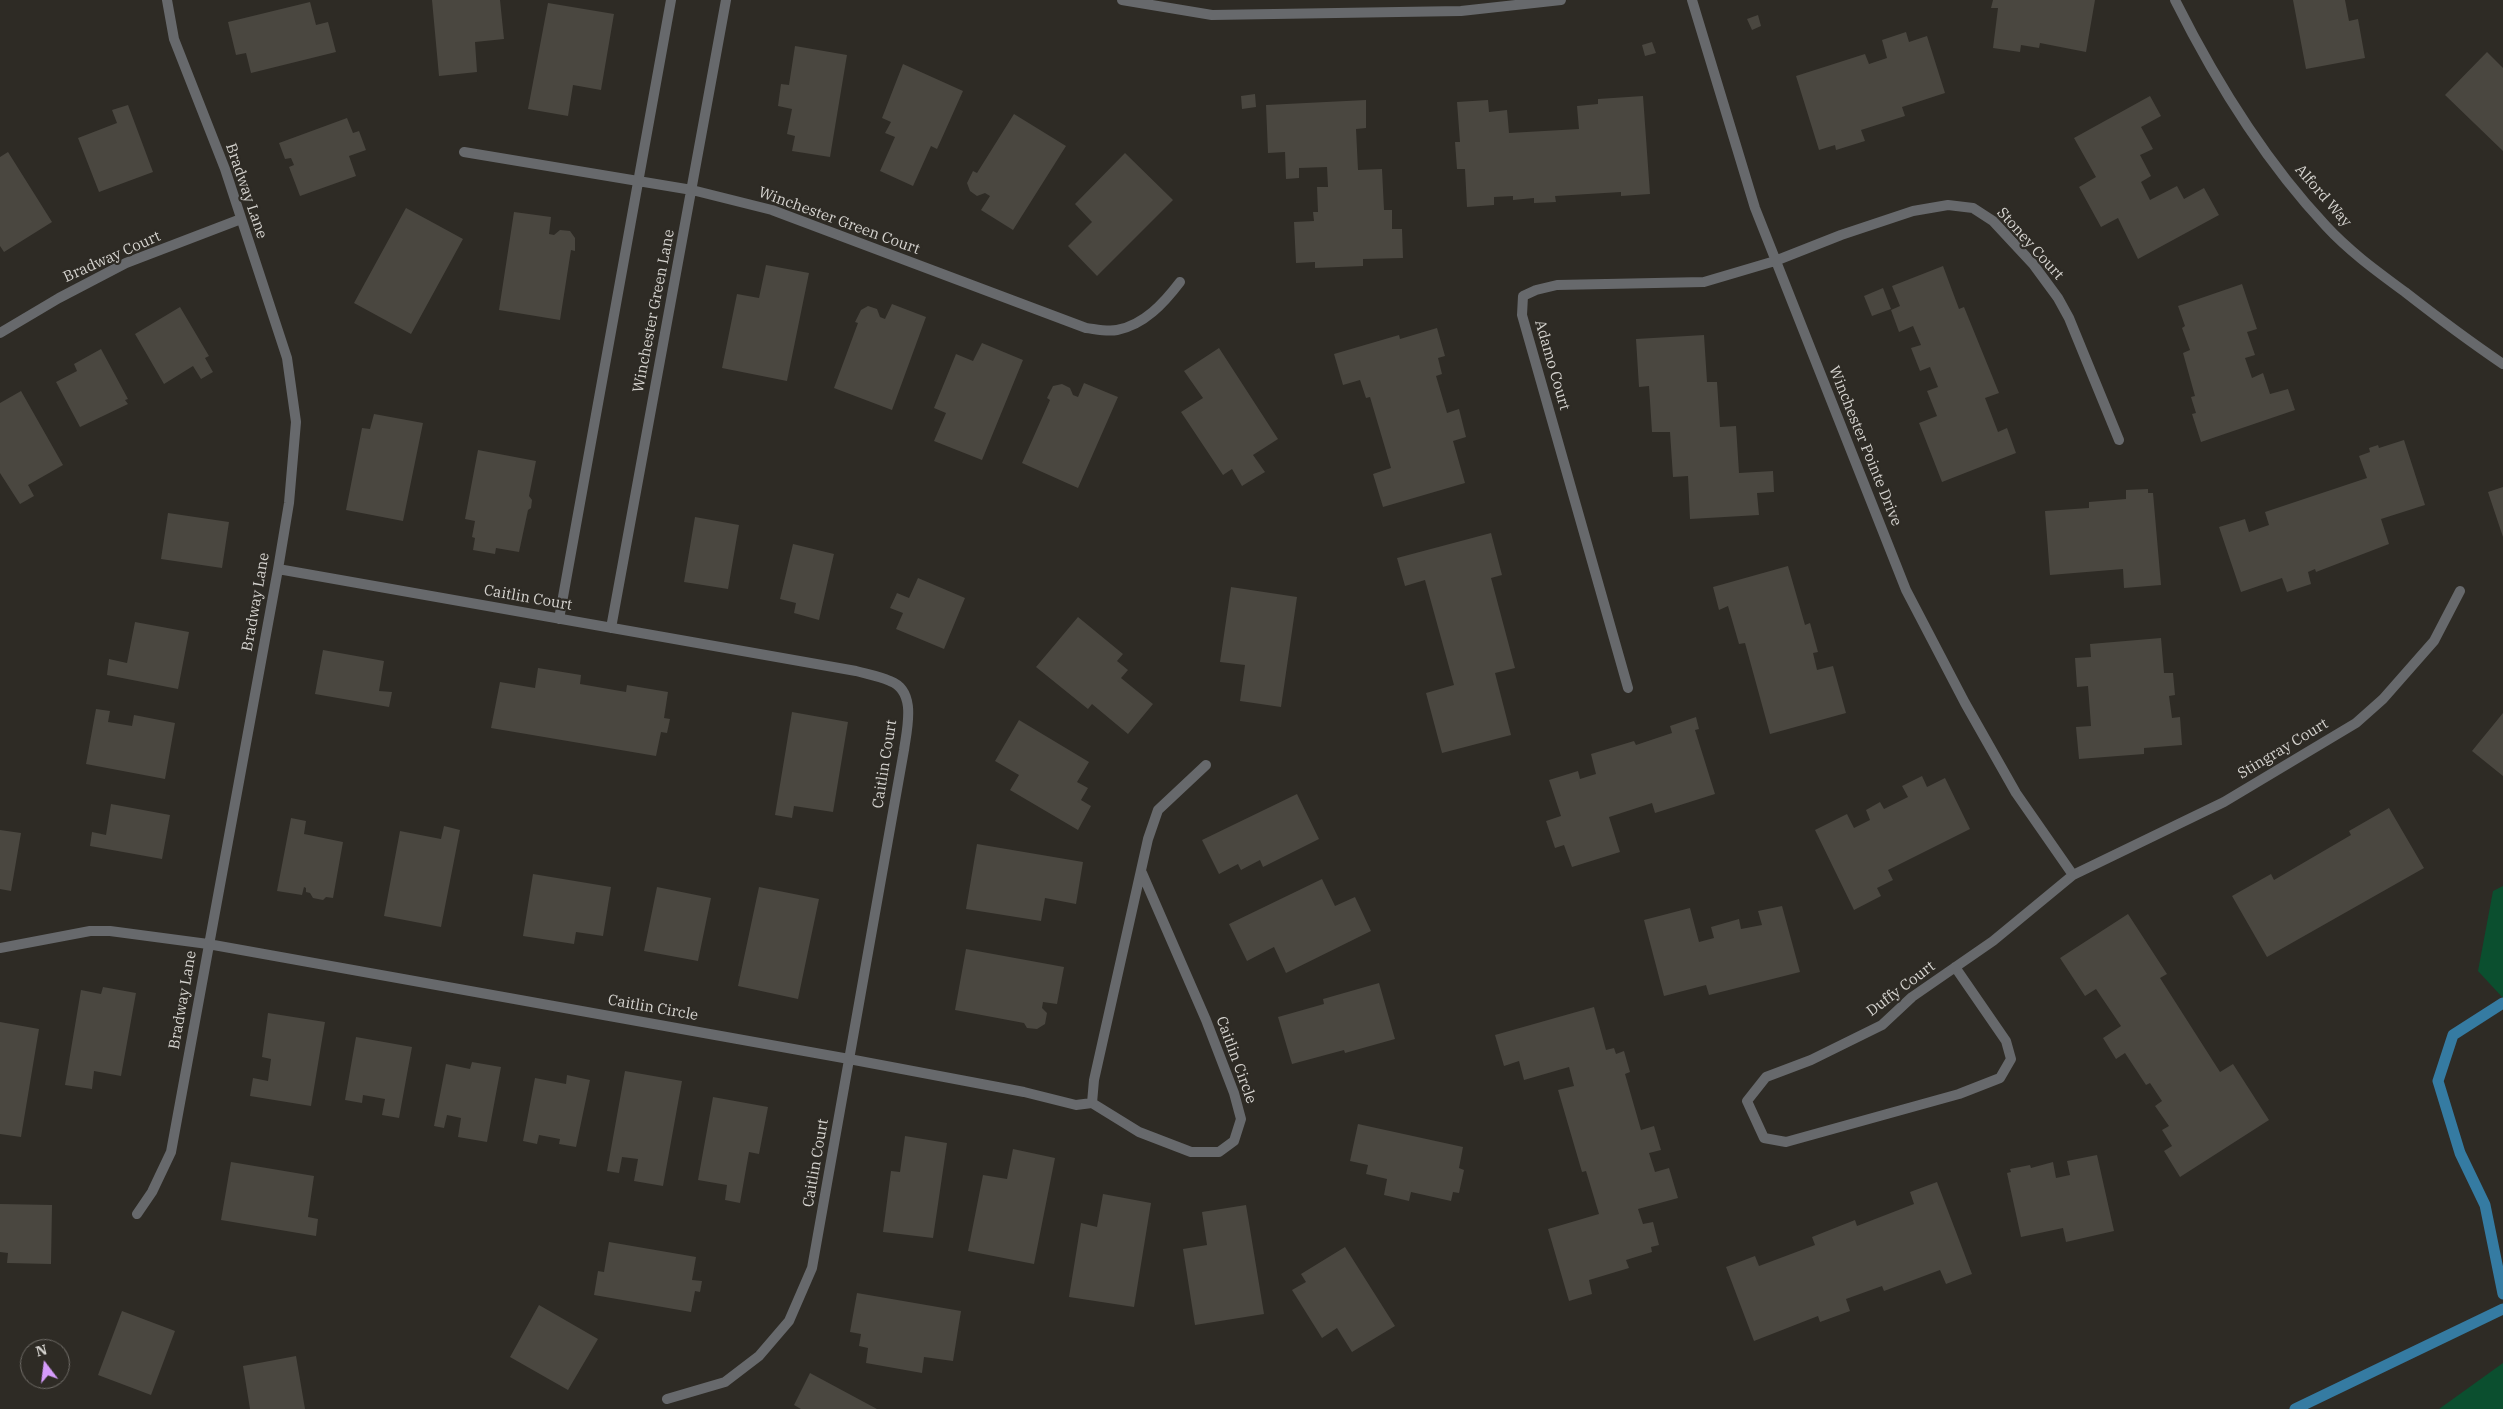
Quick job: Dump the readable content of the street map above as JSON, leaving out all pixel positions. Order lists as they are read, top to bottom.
{
  "streets": {
    "street": [
      "Bradway Lane",
      "Alford Way",
      "Winchester Green Court",
      "Stoney Court",
      "Bradway Court",
      "Winchester Green Lane",
      "Adamo Court",
      "Winchester Pointe Drive",
      "Caitlin Court",
      "Stingray Court",
      "Duffy Court",
      "Caitlin Circle"
    ]
  },
  "crossings": [
    ["Bradway Lane", "Bradway Court"],
    ["Bradway Lane", "Caitlin Court"],
    ["Bradway Lane", "Caitlin Circle"],
    ["Winchester Green Court", "Winchester Green Lane"],
    ["Stoney Court", "Adamo Court"],
    ["Stoney Court", "Winchester Pointe Drive"],
    ["Winchester Green Lane", "Caitlin Court"],
    ["Adamo Court", "Winchester Pointe Drive"],
    ["Winchester Pointe Drive", "Stingray Court"],
    ["Winchester Pointe Drive", "Duffy Court"],
    ["Caitlin Court", "Caitlin Circle"],
    ["Stingray Court", "Duffy Court"]
  ],
  "north": "top"
}
